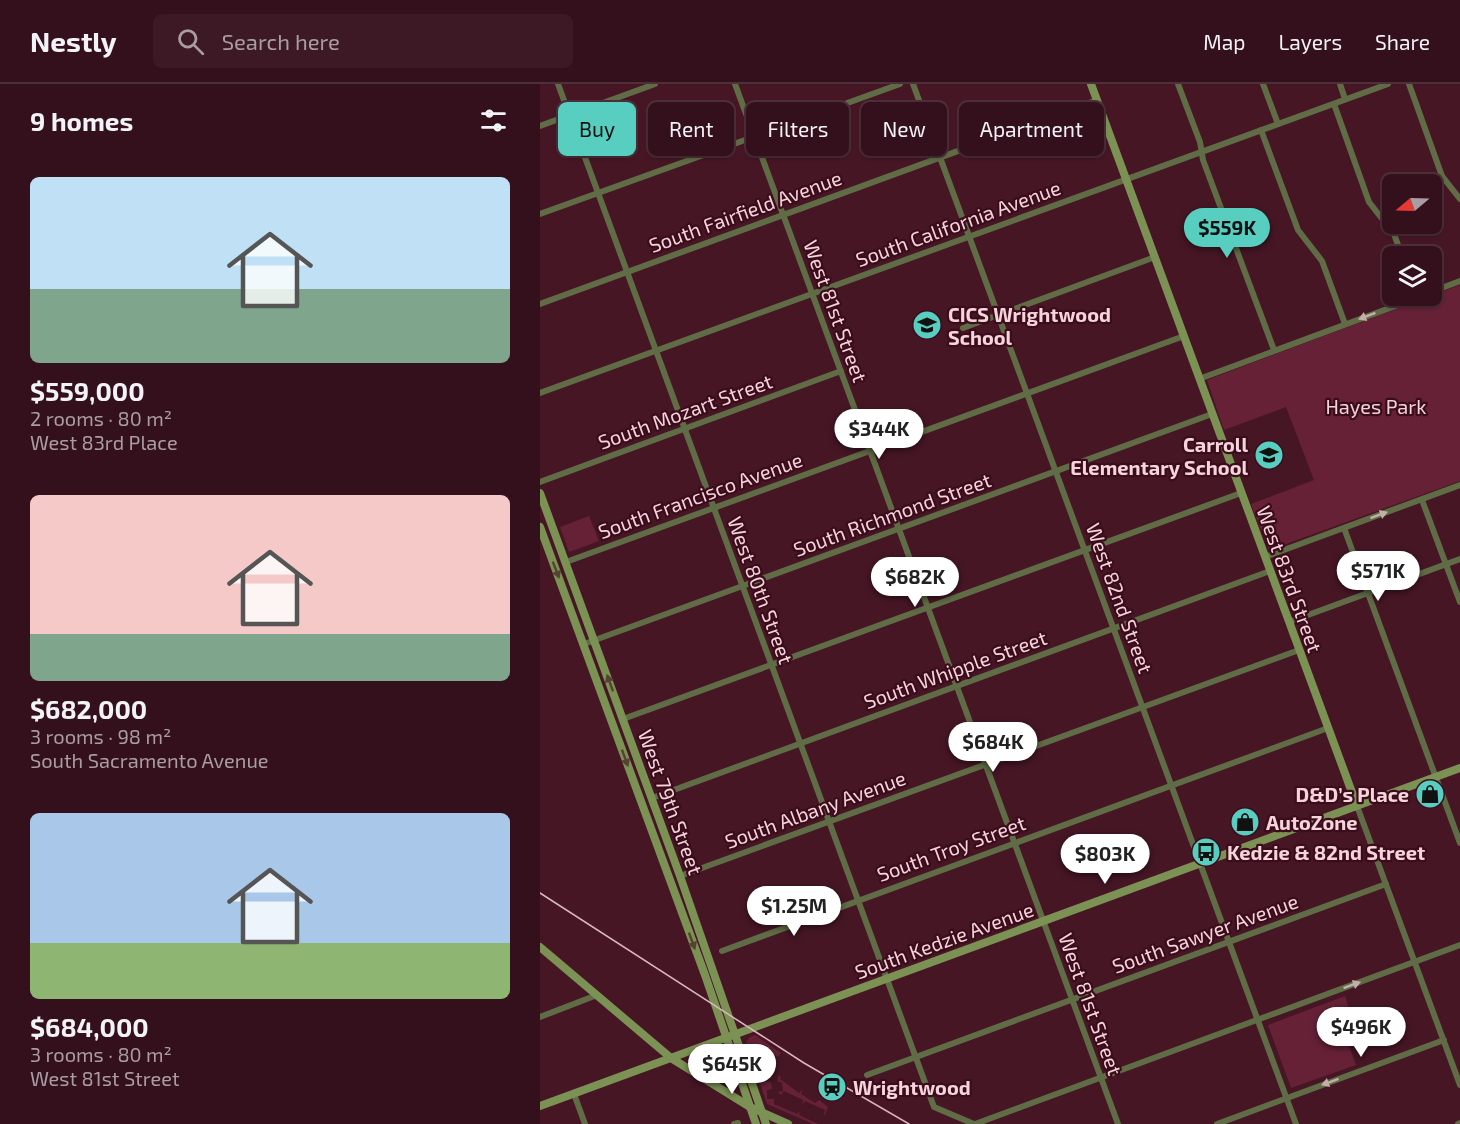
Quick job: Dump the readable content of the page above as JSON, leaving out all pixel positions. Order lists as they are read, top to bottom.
{
  "streets": {
    "main road": ["West 83rd Street", "West 79th Street", "South Kedzie Avenue"],
    "street": [
      "South Fairfield Avenue",
      "South California Avenue",
      "West 81st Street",
      "South Mozart Street",
      "South Francisco Avenue",
      "South Richmond Street",
      "West 80th Street",
      "West 82nd Street",
      "South Whipple Street",
      "South Albany Avenue",
      "South Troy Street",
      "South Sawyer Avenue"
    ]
  },
  "crossings": [
    ["South Fairfield Avenue", "West 81st Street"],
    ["South Fairfield Avenue", "West 83rd Street"],
    ["South Fairfield Avenue", "West 80th Street"],
    ["South Fairfield Avenue", "West 82nd Street"],
    ["South California Avenue", "West 81st Street"],
    ["South California Avenue", "West 83rd Street"],
    ["South California Avenue", "West 80th Street"],
    ["South California Avenue", "West 82nd Street"],
    ["West 81st Street", "South Mozart Street"],
    ["West 81st Street", "South Francisco Avenue"],
    ["West 81st Street", "South Richmond Street"],
    ["West 81st Street", "South Whipple Street"],
    ["West 81st Street", "South Albany Avenue"],
    ["West 81st Street", "South Troy Street"],
    ["West 81st Street", "South Sawyer Avenue"],
    ["West 81st Street", "South Kedzie Avenue"],
    ["South Mozart Street", "West 80th Street"],
    ["South Francisco Avenue", "West 83rd Street"],
    ["South Francisco Avenue", "West 80th Street"],
    ["South Francisco Avenue", "West 82nd Street"],
    ["South Francisco Avenue", "West 79th Street"],
    ["South Richmond Street", "West 83rd Street"],
    ["South Richmond Street", "West 80th Street"],
    ["South Richmond Street", "West 82nd Street"],
    ["South Richmond Street", "West 79th Street"],
    ["West 83rd Street", "South Whipple Street"],
    ["West 83rd Street", "South Albany Avenue"],
    ["West 83rd Street", "South Troy Street"],
    ["West 83rd Street", "South Sawyer Avenue"],
    ["West 83rd Street", "South Kedzie Avenue"],
    ["West 80th Street", "South Whipple Street"],
    ["West 80th Street", "South Albany Avenue"],
    ["West 80th Street", "South Troy Street"],
    ["West 80th Street", "South Sawyer Avenue"],
    ["West 80th Street", "South Kedzie Avenue"],
    ["West 82nd Street", "South Whipple Street"],
    ["West 82nd Street", "South Albany Avenue"],
    ["West 82nd Street", "South Troy Street"],
    ["West 82nd Street", "South Sawyer Avenue"],
    ["West 82nd Street", "South Kedzie Avenue"],
    ["South Whipple Street", "West 79th Street"],
    ["West 79th Street", "South Albany Avenue"],
    ["West 79th Street", "South Kedzie Avenue"]
  ],
  "parks": ["Hayes Park"],
  "places": {
    "school or university": ["CICS Wrightwood School", "Carroll Elementary School"],
    "shop": ["D&D’s Place", "AutoZone"],
    "bus stop": ["Kedzie & 82nd Street"],
    "station": ["Wrightwood"]
  },
  "north": "left",
  "page": {
    "header": "Nestly",
    "search": "Search here",
    "nav": ["Map", "Layers", "Share"],
    "heading": "9 homes",
    "chip": [
      "Buy",
      "Rent",
      "Filters",
      "New",
      "Apartment"
    ],
    "list": [
      {
        "name": "$559,000",
        "note": "2 rooms · 80 m² · West 83rd Place"
      },
      {
        "name": "$682,000",
        "note": "3 rooms · 98 m² · South Sacramento Avenue"
      },
      {
        "name": "$684,000",
        "note": "3 rooms · 80 m² · West 81st Street"
      }
    ],
    "price": [
      "$559K",
      "$344K",
      "$571K",
      "$682K",
      "$684K",
      "$803K",
      "$1.25M",
      "$496K",
      "$645K"
    ]
  }
}
